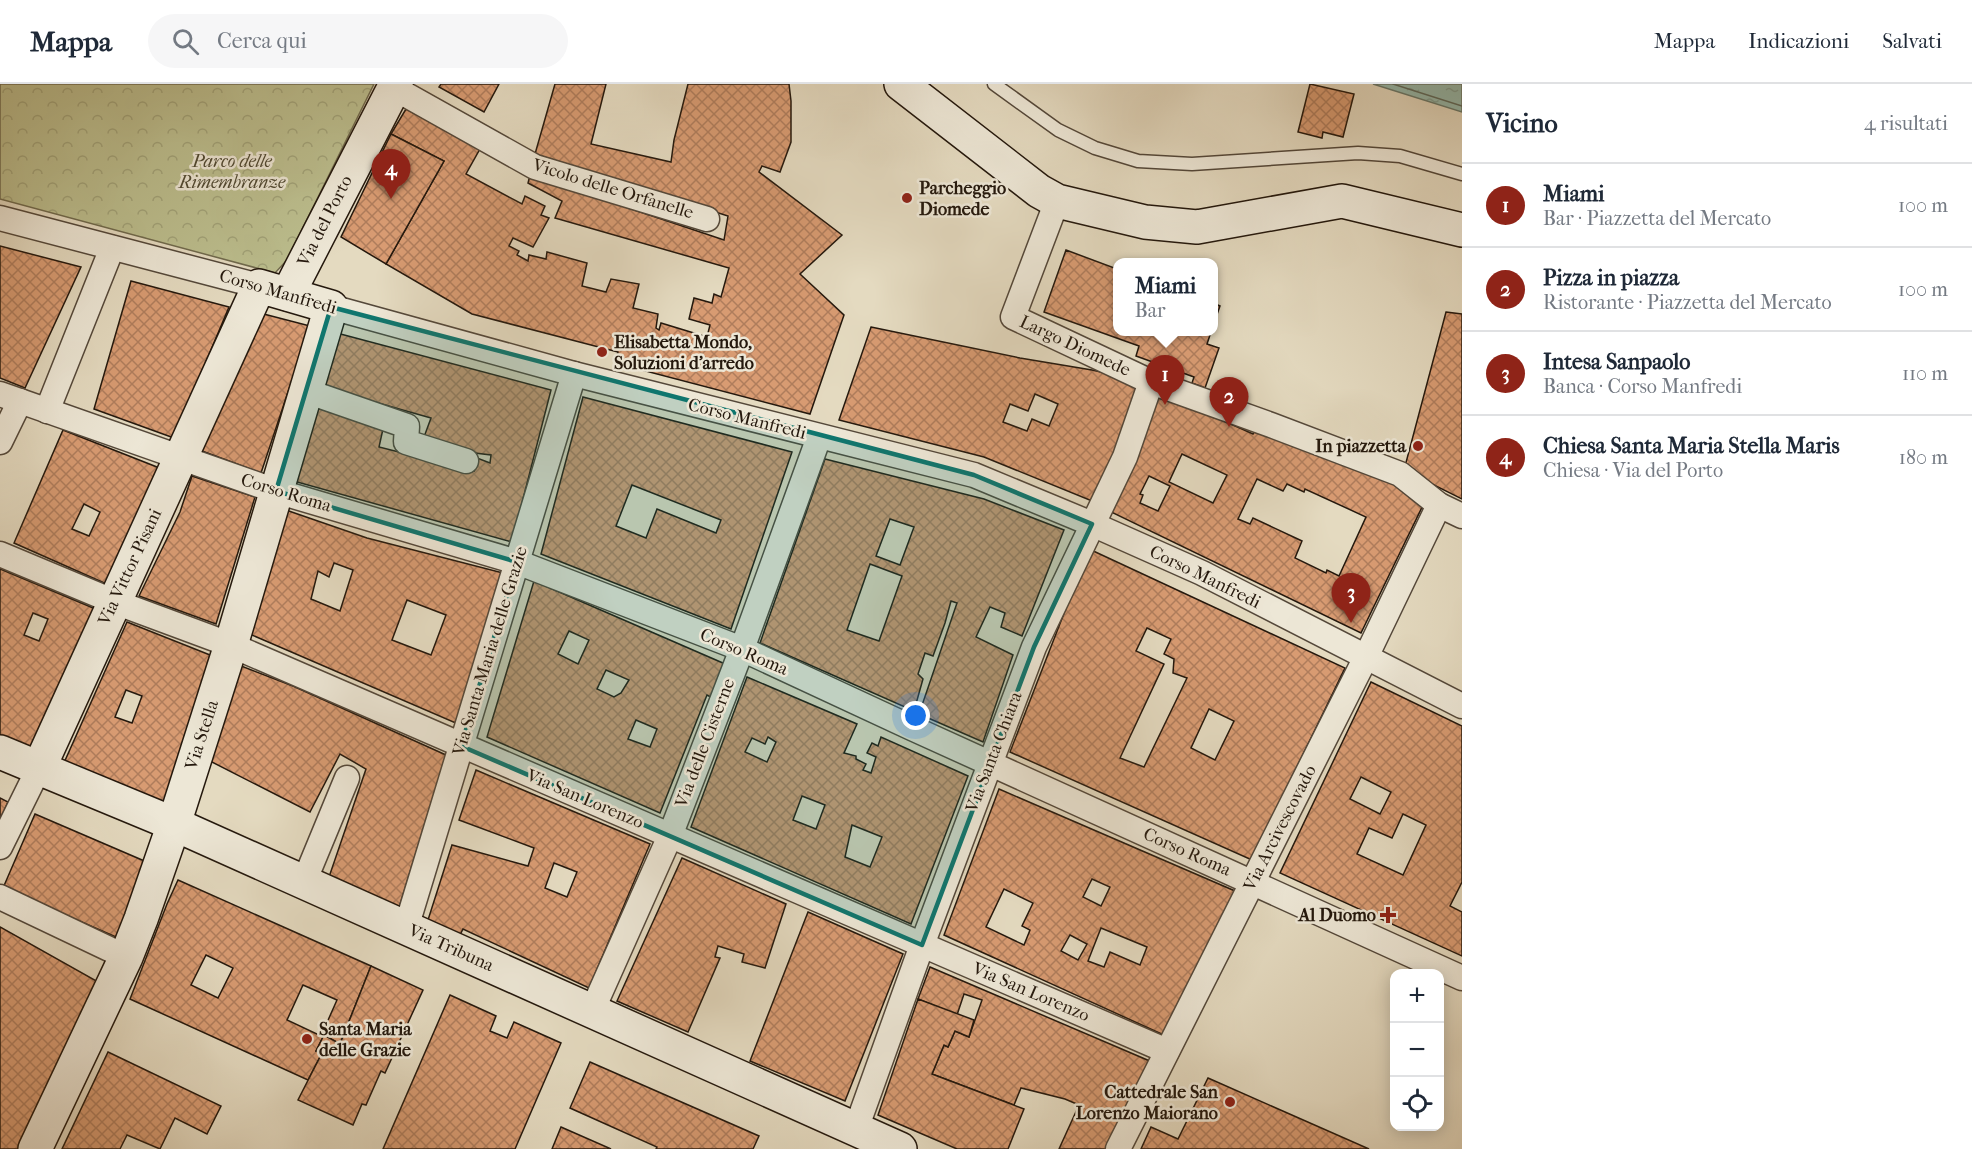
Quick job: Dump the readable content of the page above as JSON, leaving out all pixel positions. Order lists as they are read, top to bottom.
{
  "streets": {
    "street": [
      "Vicolo delle Orfanelle",
      "Via del Porto",
      "Corso Manfredi",
      "Largo Diomede",
      "Corso Roma",
      "Via Vittor Pisani",
      "Via Santa Maria delle Grazie",
      "Via Stella",
      "Via delle Cisterne",
      "Via Santa Chiara",
      "Via San Lorenzo",
      "Via Arcivescovado",
      "Via Tribuna"
    ]
  },
  "crossings": [
    ["Vicolo delle Orfanelle", "Via del Porto"],
    ["Via del Porto", "Corso Manfredi"],
    ["Via del Porto", "Via Vittor Pisani"],
    ["Corso Manfredi", "Via Vittor Pisani"],
    ["Corso Manfredi", "Via Santa Maria delle Grazie"],
    ["Corso Manfredi", "Via Stella"],
    ["Corso Manfredi", "Via delle Cisterne"],
    ["Corso Manfredi", "Via Santa Chiara"],
    ["Corso Manfredi", "Via Arcivescovado"],
    ["Largo Diomede", "Via Santa Chiara"],
    ["Corso Roma", "Via Vittor Pisani"],
    ["Corso Roma", "Via Santa Maria delle Grazie"],
    ["Corso Roma", "Via Stella"],
    ["Corso Roma", "Via delle Cisterne"],
    ["Corso Roma", "Via Santa Chiara"],
    ["Corso Roma", "Via Arcivescovado"],
    ["Via Vittor Pisani", "Via San Lorenzo"],
    ["Via Vittor Pisani", "Via Tribuna"],
    ["Via Santa Maria delle Grazie", "Via San Lorenzo"],
    ["Via Santa Maria delle Grazie", "Via Tribuna"],
    ["Via Stella", "Via San Lorenzo"],
    ["Via Stella", "Via Tribuna"],
    ["Via delle Cisterne", "Via San Lorenzo"],
    ["Via delle Cisterne", "Via Tribuna"],
    ["Via Santa Chiara", "Via San Lorenzo"],
    ["Via Santa Chiara", "Via Tribuna"],
    ["Via San Lorenzo", "Via Arcivescovado"]
  ],
  "parks": ["Parco delle Rimembranze"],
  "places": {
    "other": [
      "Parcheggio Diomede",
      "Elisabetta Mondo, Soluzioni d'arredo",
      "In piazzetta",
      "Santa Maria delle Grazie",
      "Cattedrale San Lorenzo Maiorano"
    ],
    "health": ["Al Duomo"]
  },
  "page": {
    "header": "Mappa",
    "search": "Cerca qui",
    "nav": ["Mappa", "Indicazioni", "Salvati"],
    "heading": ["Vicino", "4 risultati"],
    "pins": [
      "4",
      "1",
      "2",
      "3"
    ],
    "list": [
      {
        "mark": "1",
        "name": "Miami",
        "note": "Bar · Piazzetta del Mercato",
        "value": "100 m"
      },
      {
        "mark": "2",
        "name": "Pizza in piazza",
        "note": "Ristorante · Piazzetta del Mercato",
        "value": "100 m"
      },
      {
        "mark": "3",
        "name": "Intesa Sanpaolo",
        "note": "Banca · Corso Manfredi",
        "value": "110 m"
      },
      {
        "mark": "4",
        "name": "Chiesa Santa Maria Stella Maris",
        "note": "Chiesa · Via del Porto",
        "value": "180 m"
      }
    ],
    "popup": ["Miami", "Bar"],
    "map_buttons": ["+", "−"]
  }
}
